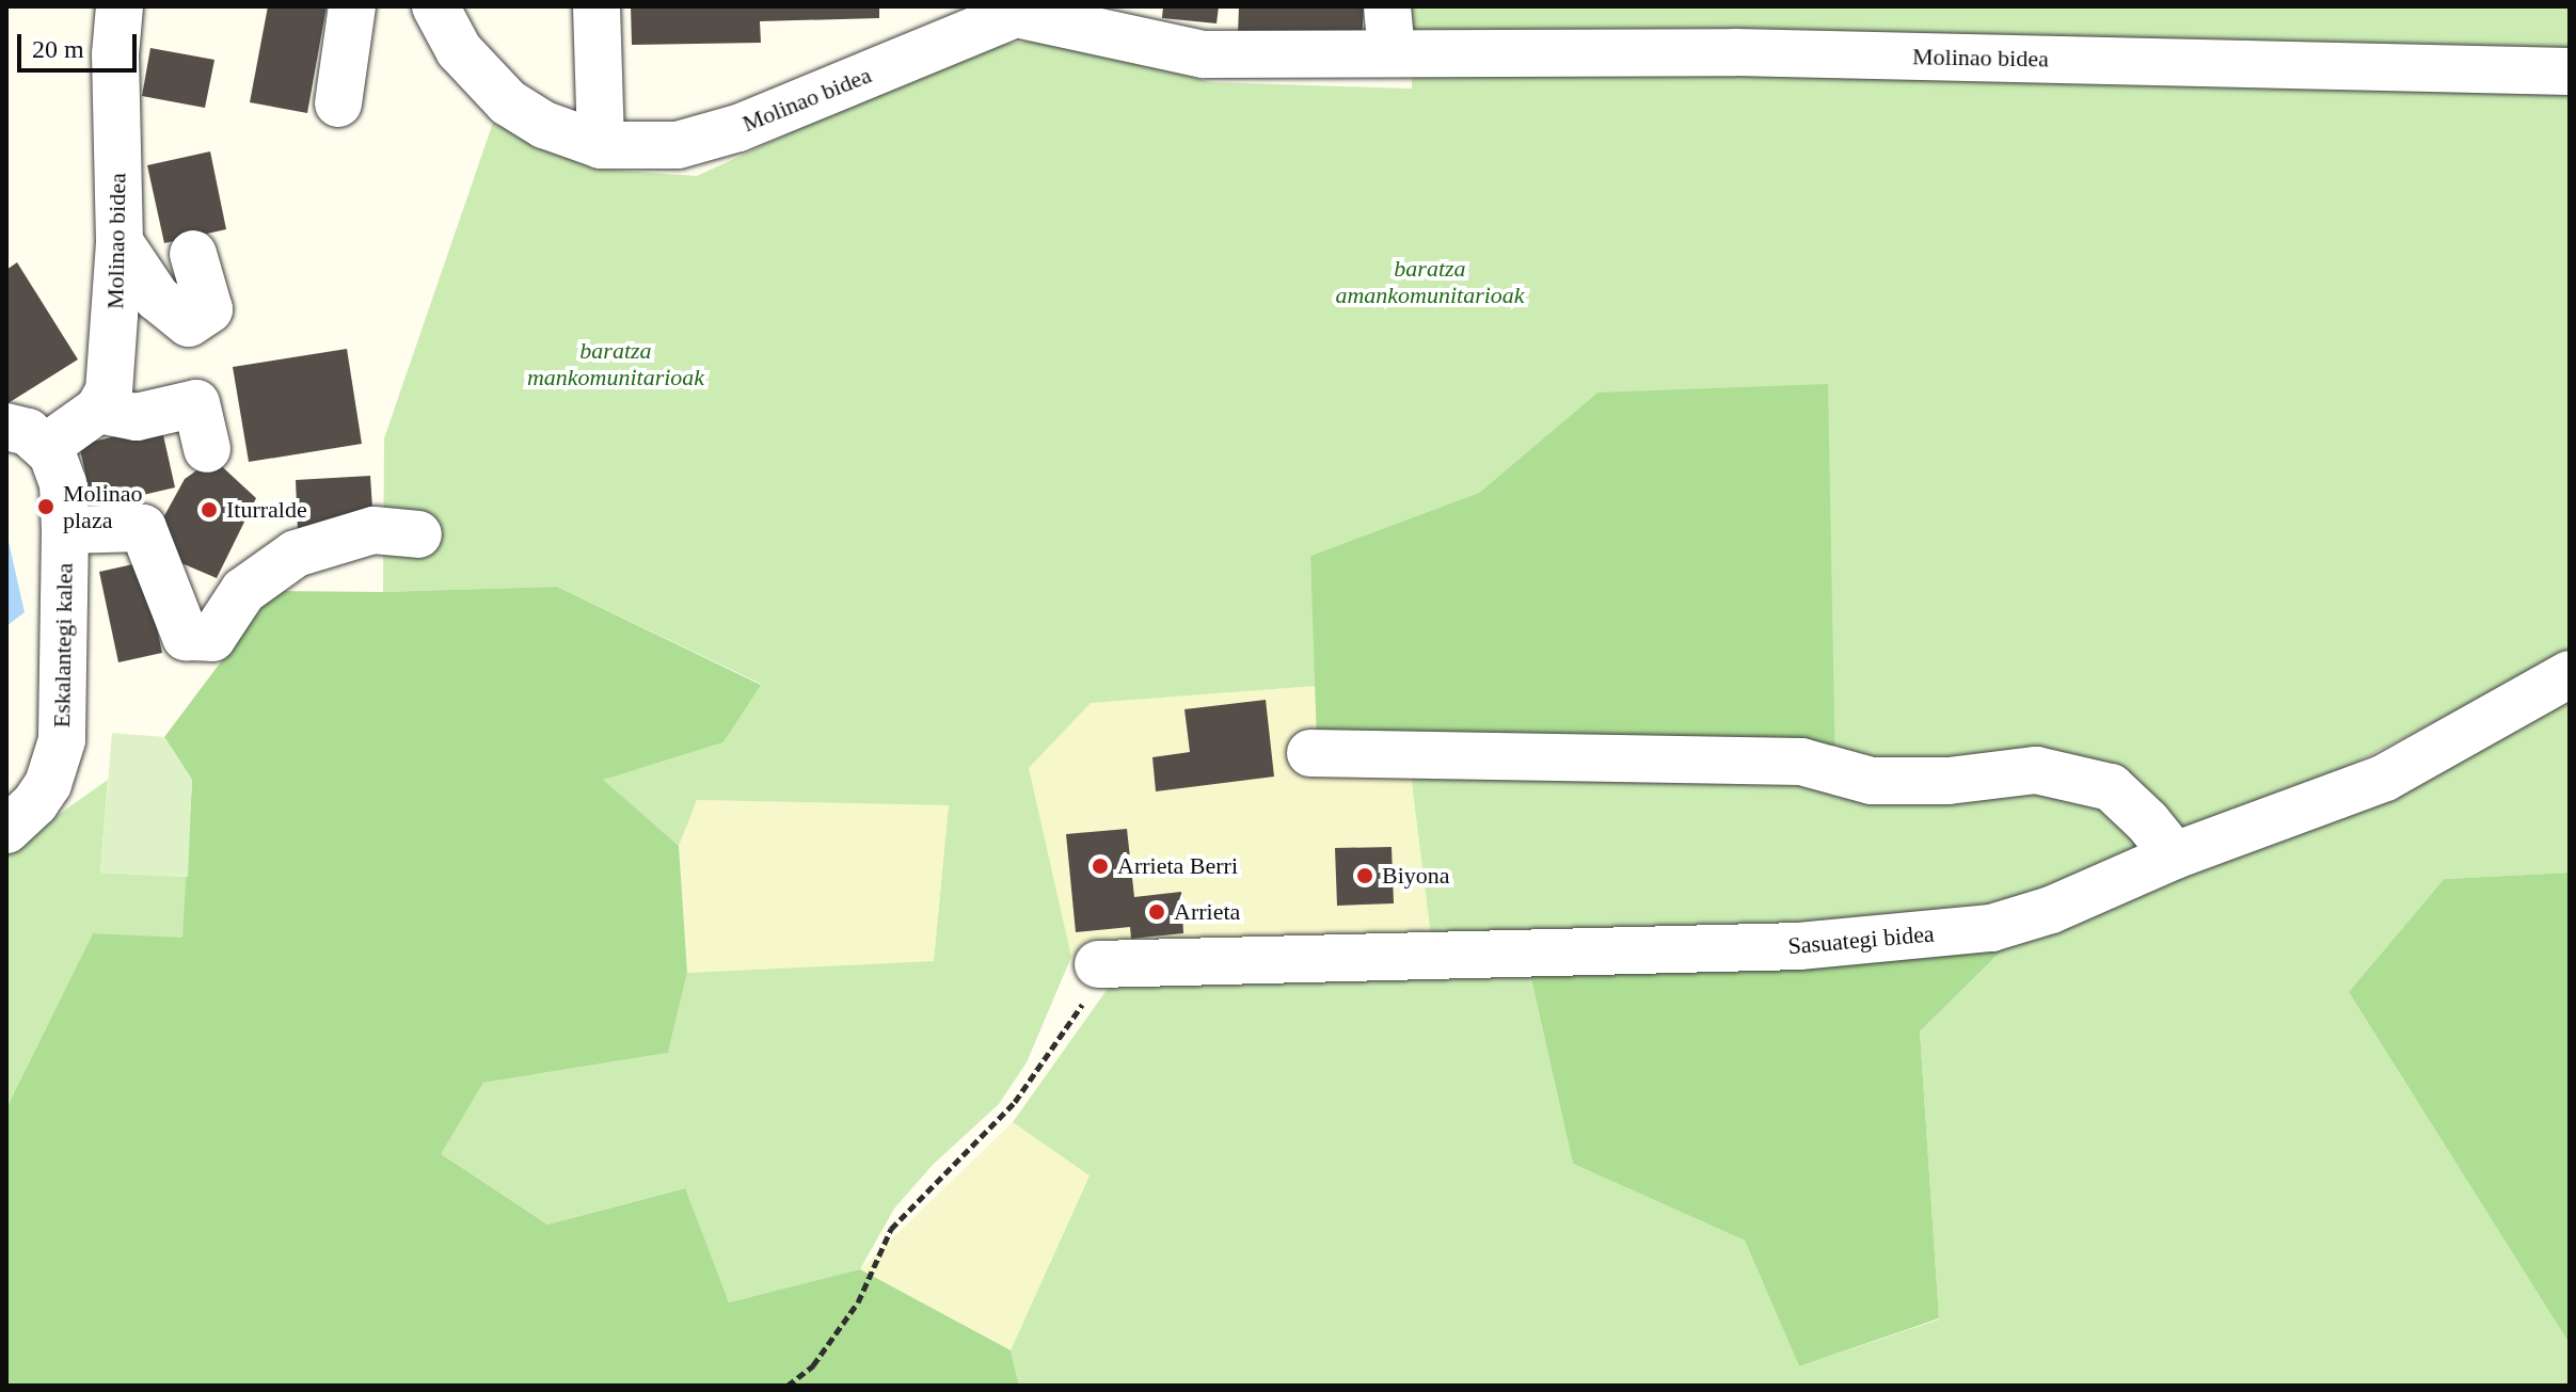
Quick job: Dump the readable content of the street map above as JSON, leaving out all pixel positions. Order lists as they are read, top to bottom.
{
  "streets": {
    "street": ["Molinao bidea", "Eskalantegi kalea", "Sasuategi bidea"]
  },
  "parks": ["baratza amankomunitarioak", "baratza mankomunitarioak"],
  "places": [
    "Molinao plaza",
    "Iturralde",
    "Arrieta Berri",
    "Biyona",
    "Arrieta"
  ],
  "scale_bar": "20 m"
}
